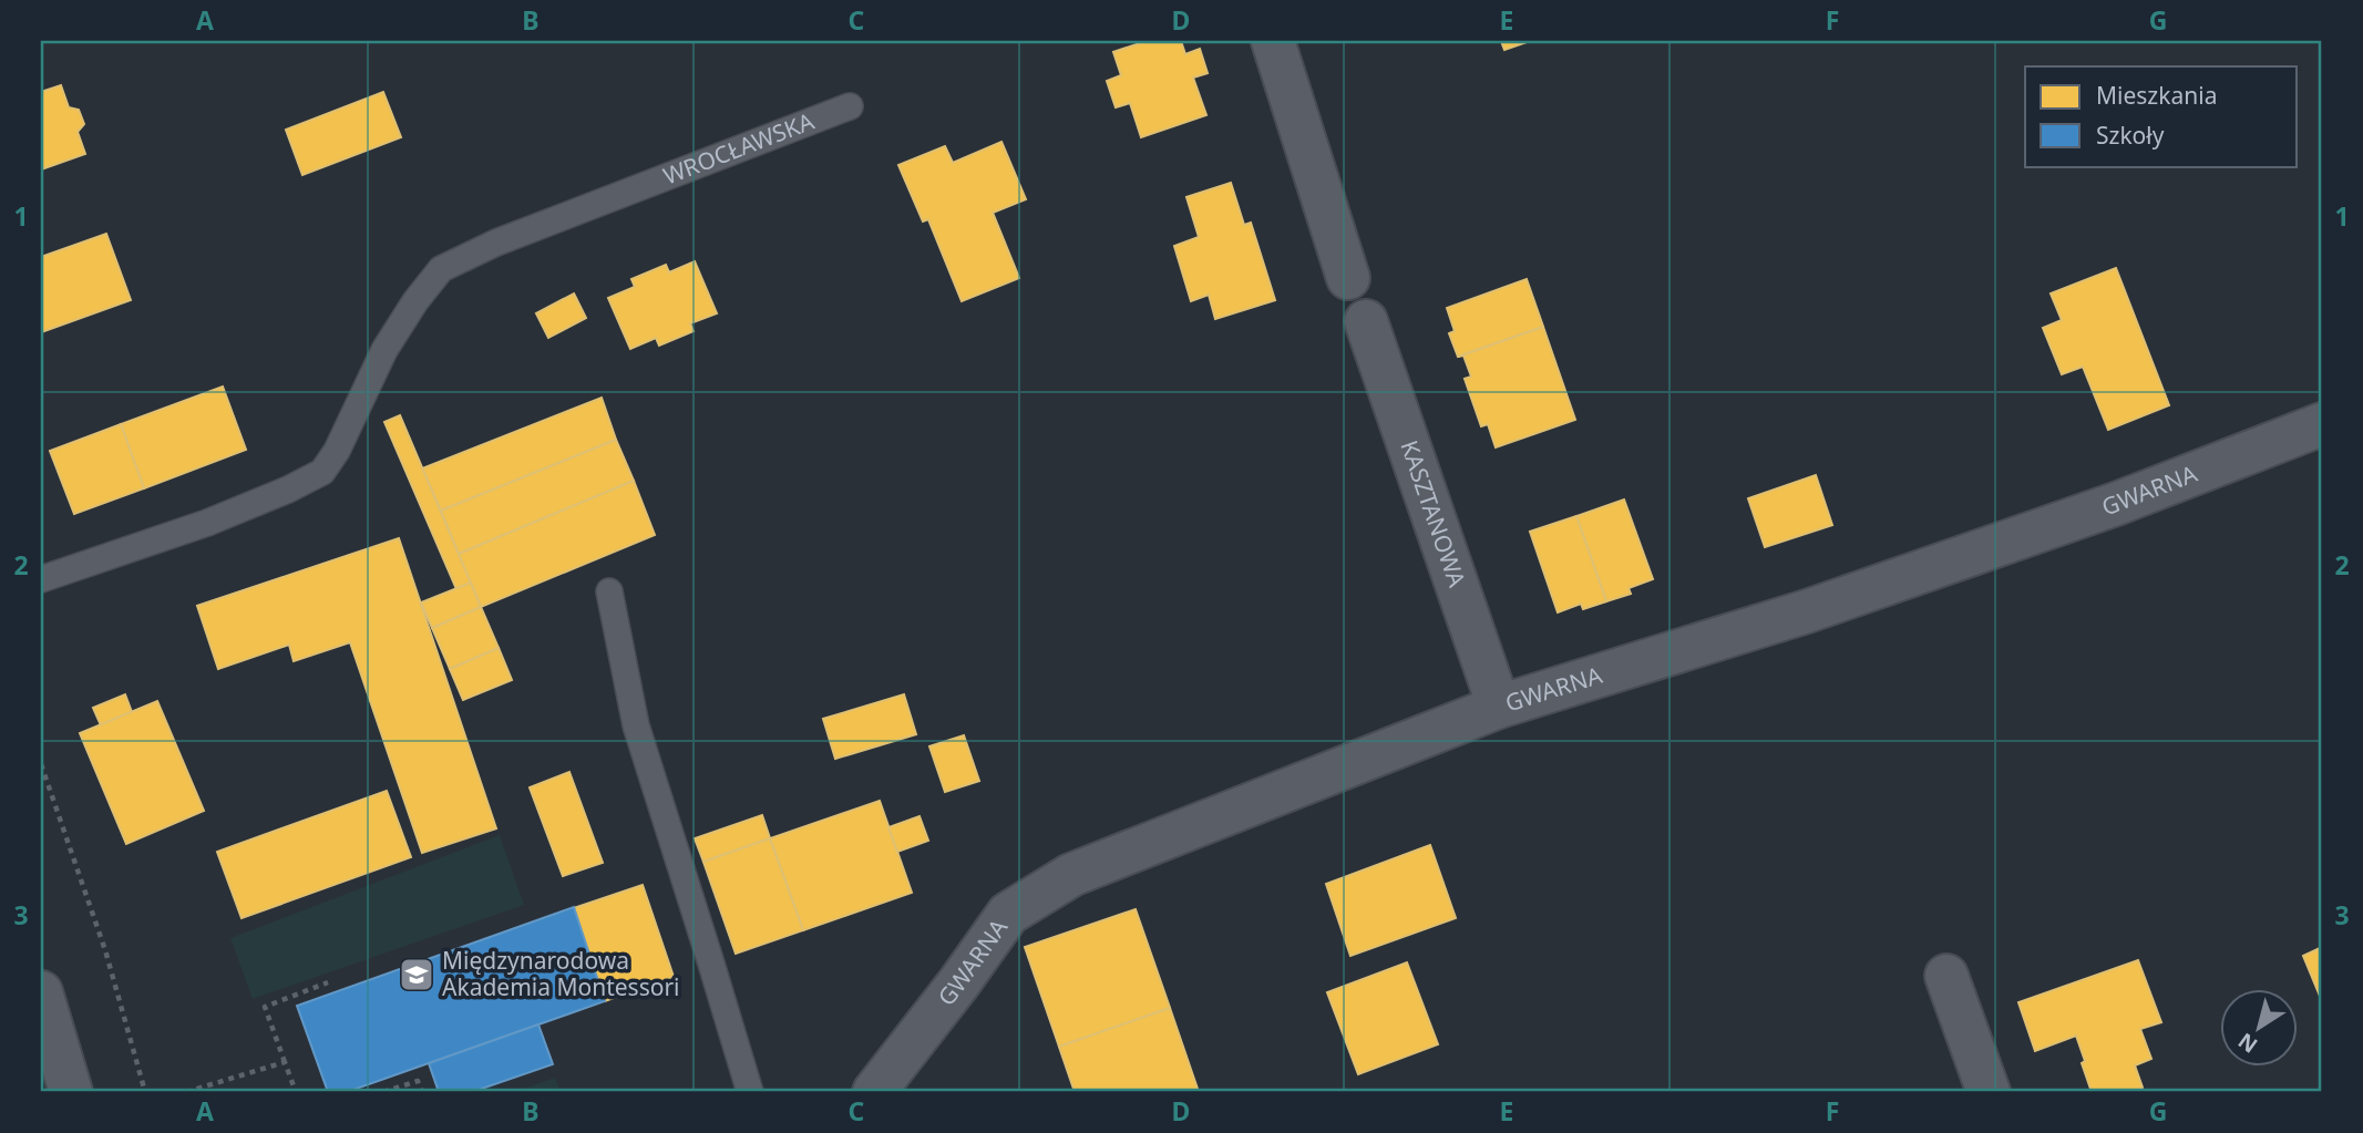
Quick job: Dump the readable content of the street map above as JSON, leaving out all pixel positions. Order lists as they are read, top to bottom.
{
  "streets": {
    "street": ["GWARNA", "KASZTANOWA"],
    "lane": ["WROCŁAWSKA"]
  },
  "crossings": [
    ["GWARNA", "KASZTANOWA"]
  ],
  "places": {
    "school or university": ["Międzynarodowa Akademia Montessori"]
  },
  "legend": ["Mieszkania", "Szkoły"],
  "north": "bottom left",
  "grid": {
    "columns": [
      "A",
      "B",
      "C",
      "D",
      "E",
      "F",
      "G"
    ],
    "rows": ["1", "2", "3"]
  }
}
